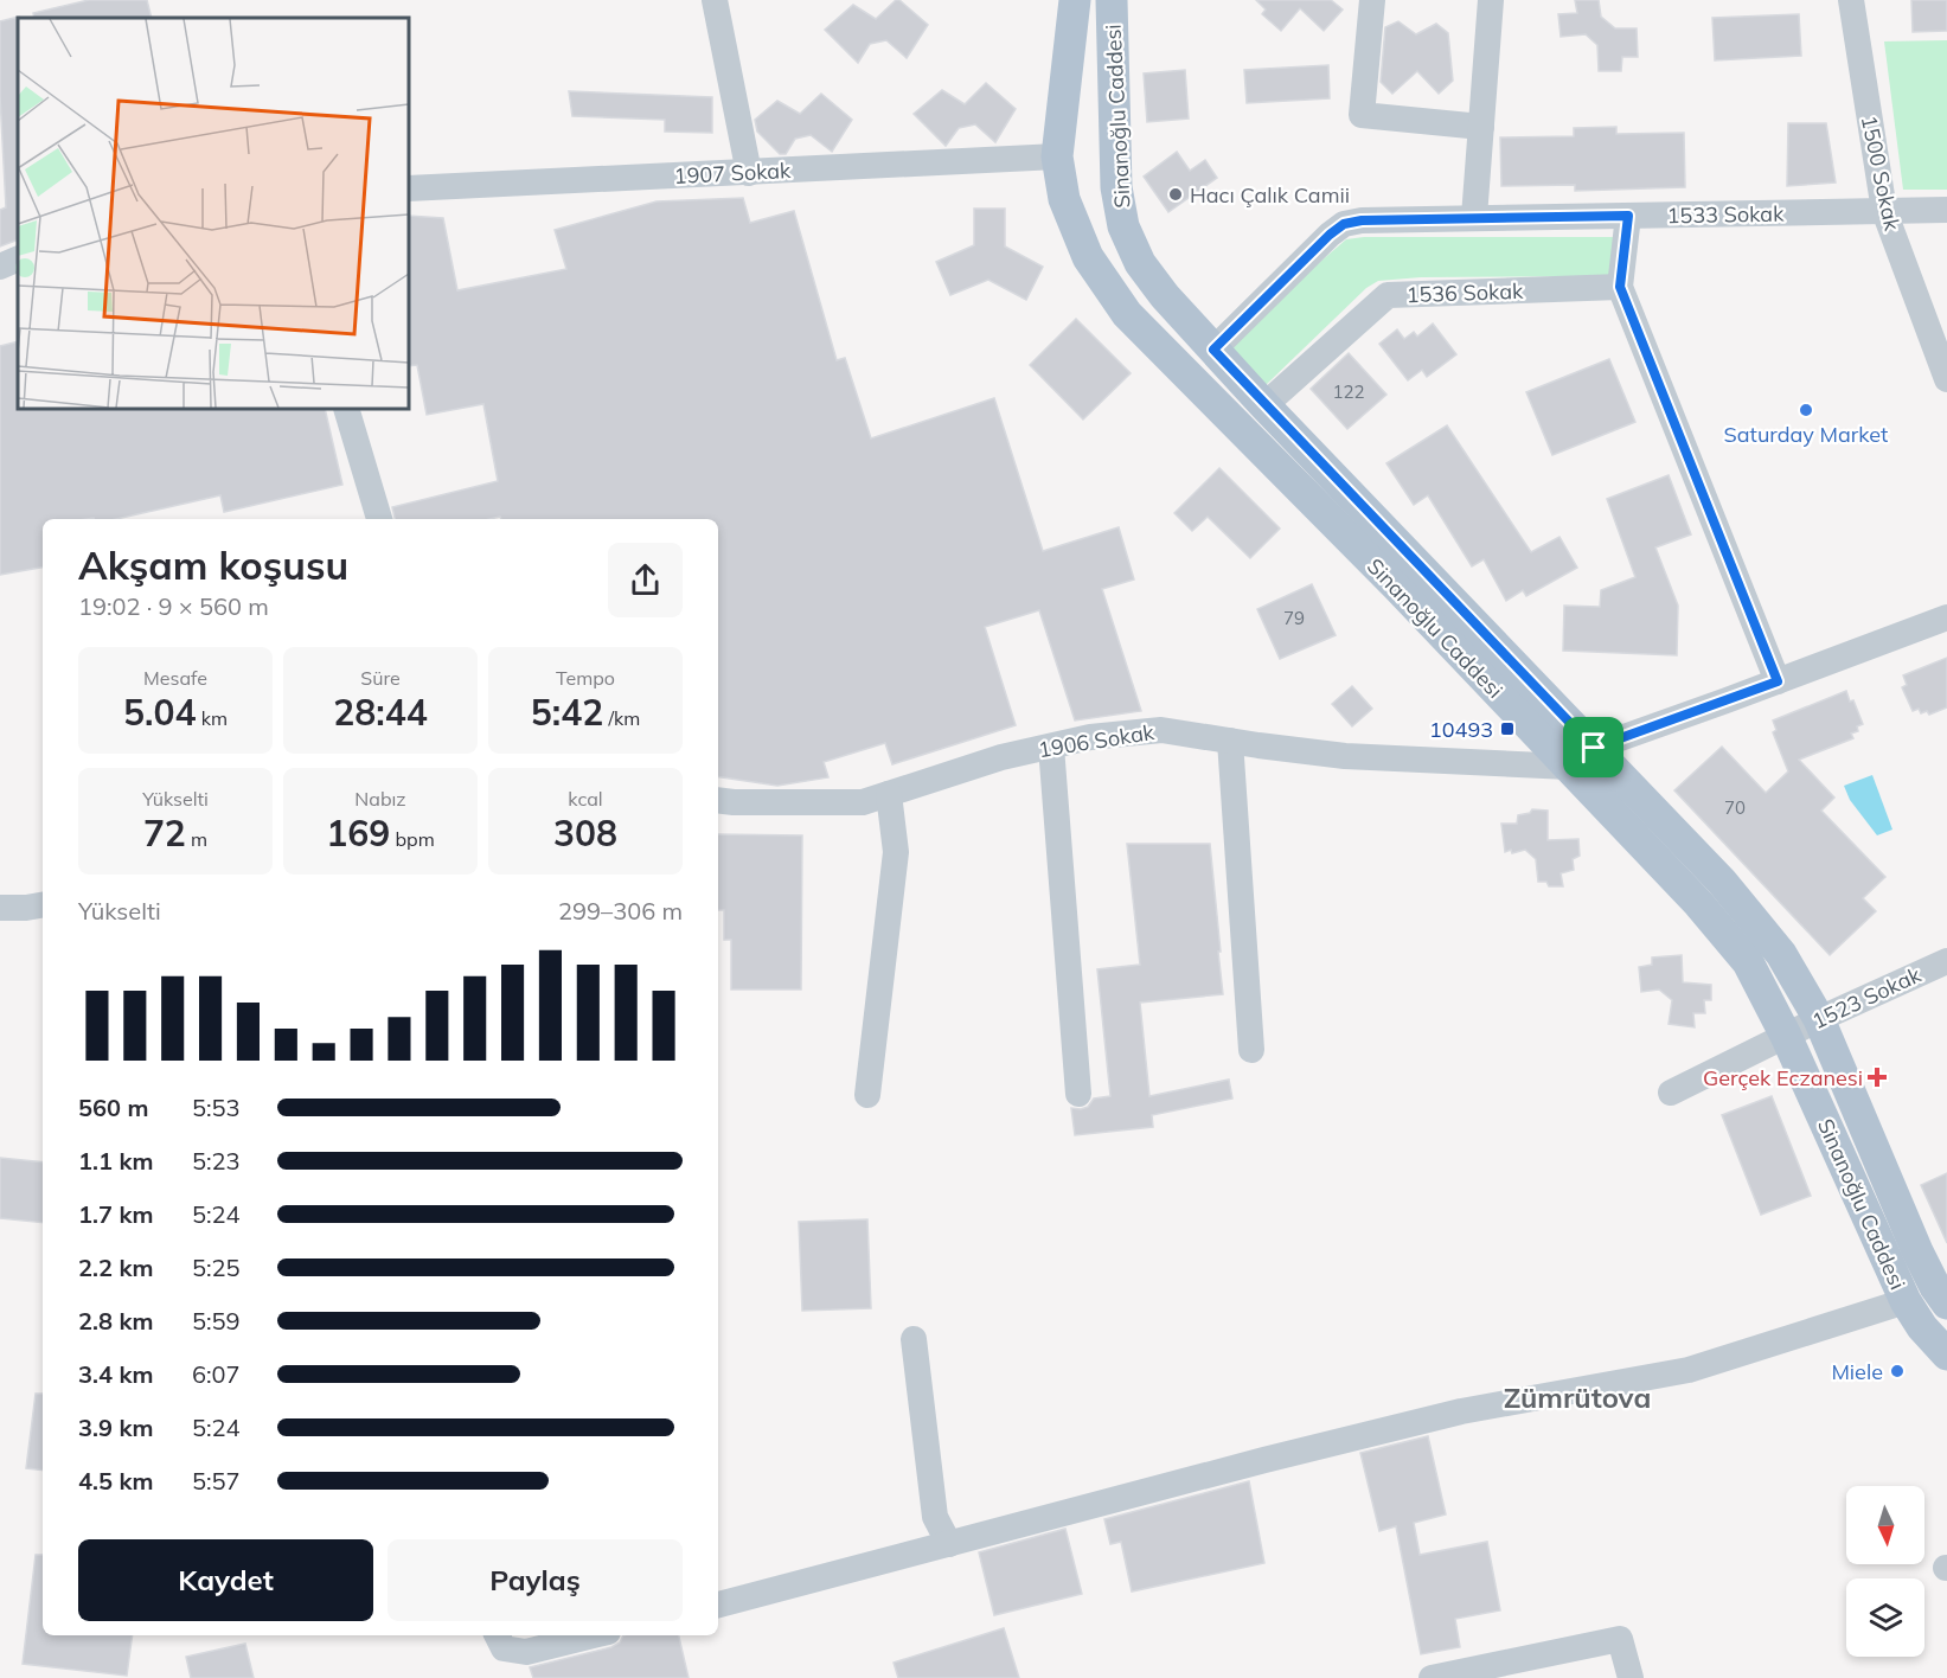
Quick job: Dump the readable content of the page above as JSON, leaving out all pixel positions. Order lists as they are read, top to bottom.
{
  "streets": {
    "main road": ["Si̇nanoğlu Caddesi"],
    "street": [
      "1907 Sokak",
      "1500 Sokak",
      "1533 Sokak",
      "1536 Sokak",
      "1906 Sokak",
      "1523 Sokak"
    ]
  },
  "crossings": [
    ["Si̇nanoğlu Caddesi", "1907 Sokak"],
    ["Si̇nanoğlu Caddesi", "1533 Sokak"],
    ["Si̇nanoğlu Caddesi", "1536 Sokak"],
    ["Si̇nanoğlu Caddesi", "1906 Sokak"],
    ["Si̇nanoğlu Caddesi", "1523 Sokak"],
    ["1500 Sokak", "1533 Sokak"]
  ],
  "districts": ["Zümrütova"],
  "places": {
    "other": ["Hacı Çalık Camii", "Saturday Market", "Miele"],
    "transit": ["10493"],
    "health": ["Gerçek Eczanesi"]
  },
  "house_numbers": ["122", "79", "70"],
  "north": "bottom",
  "page": {
    "heading": ["Akşam koşusu", "19:02 · 9 × 560 m"],
    "stats": [
      ["Mesafe", "5.04 km"],
      ["Süre", "28:44"],
      ["Tempo", "5:42 /km"],
      ["Yükselti", "72 m"],
      ["Nabız", "169 bpm"],
      ["kcal", "308"]
    ],
    "chart": ["Yükselti", "299–306 m"],
    "list": [
      {
        "name": "560 m",
        "note": "5:53"
      },
      {
        "name": "1.1 km",
        "note": "5:23"
      },
      {
        "name": "1.7 km",
        "note": "5:24"
      },
      {
        "name": "2.2 km",
        "note": "5:25"
      },
      {
        "name": "2.8 km",
        "note": "5:59"
      },
      {
        "name": "3.4 km",
        "note": "6:07"
      },
      {
        "name": "3.9 km",
        "note": "5:24"
      },
      {
        "name": "4.5 km",
        "note": "5:57"
      }
    ],
    "buttons": ["Kaydet", "Paylaş"]
  }
}
